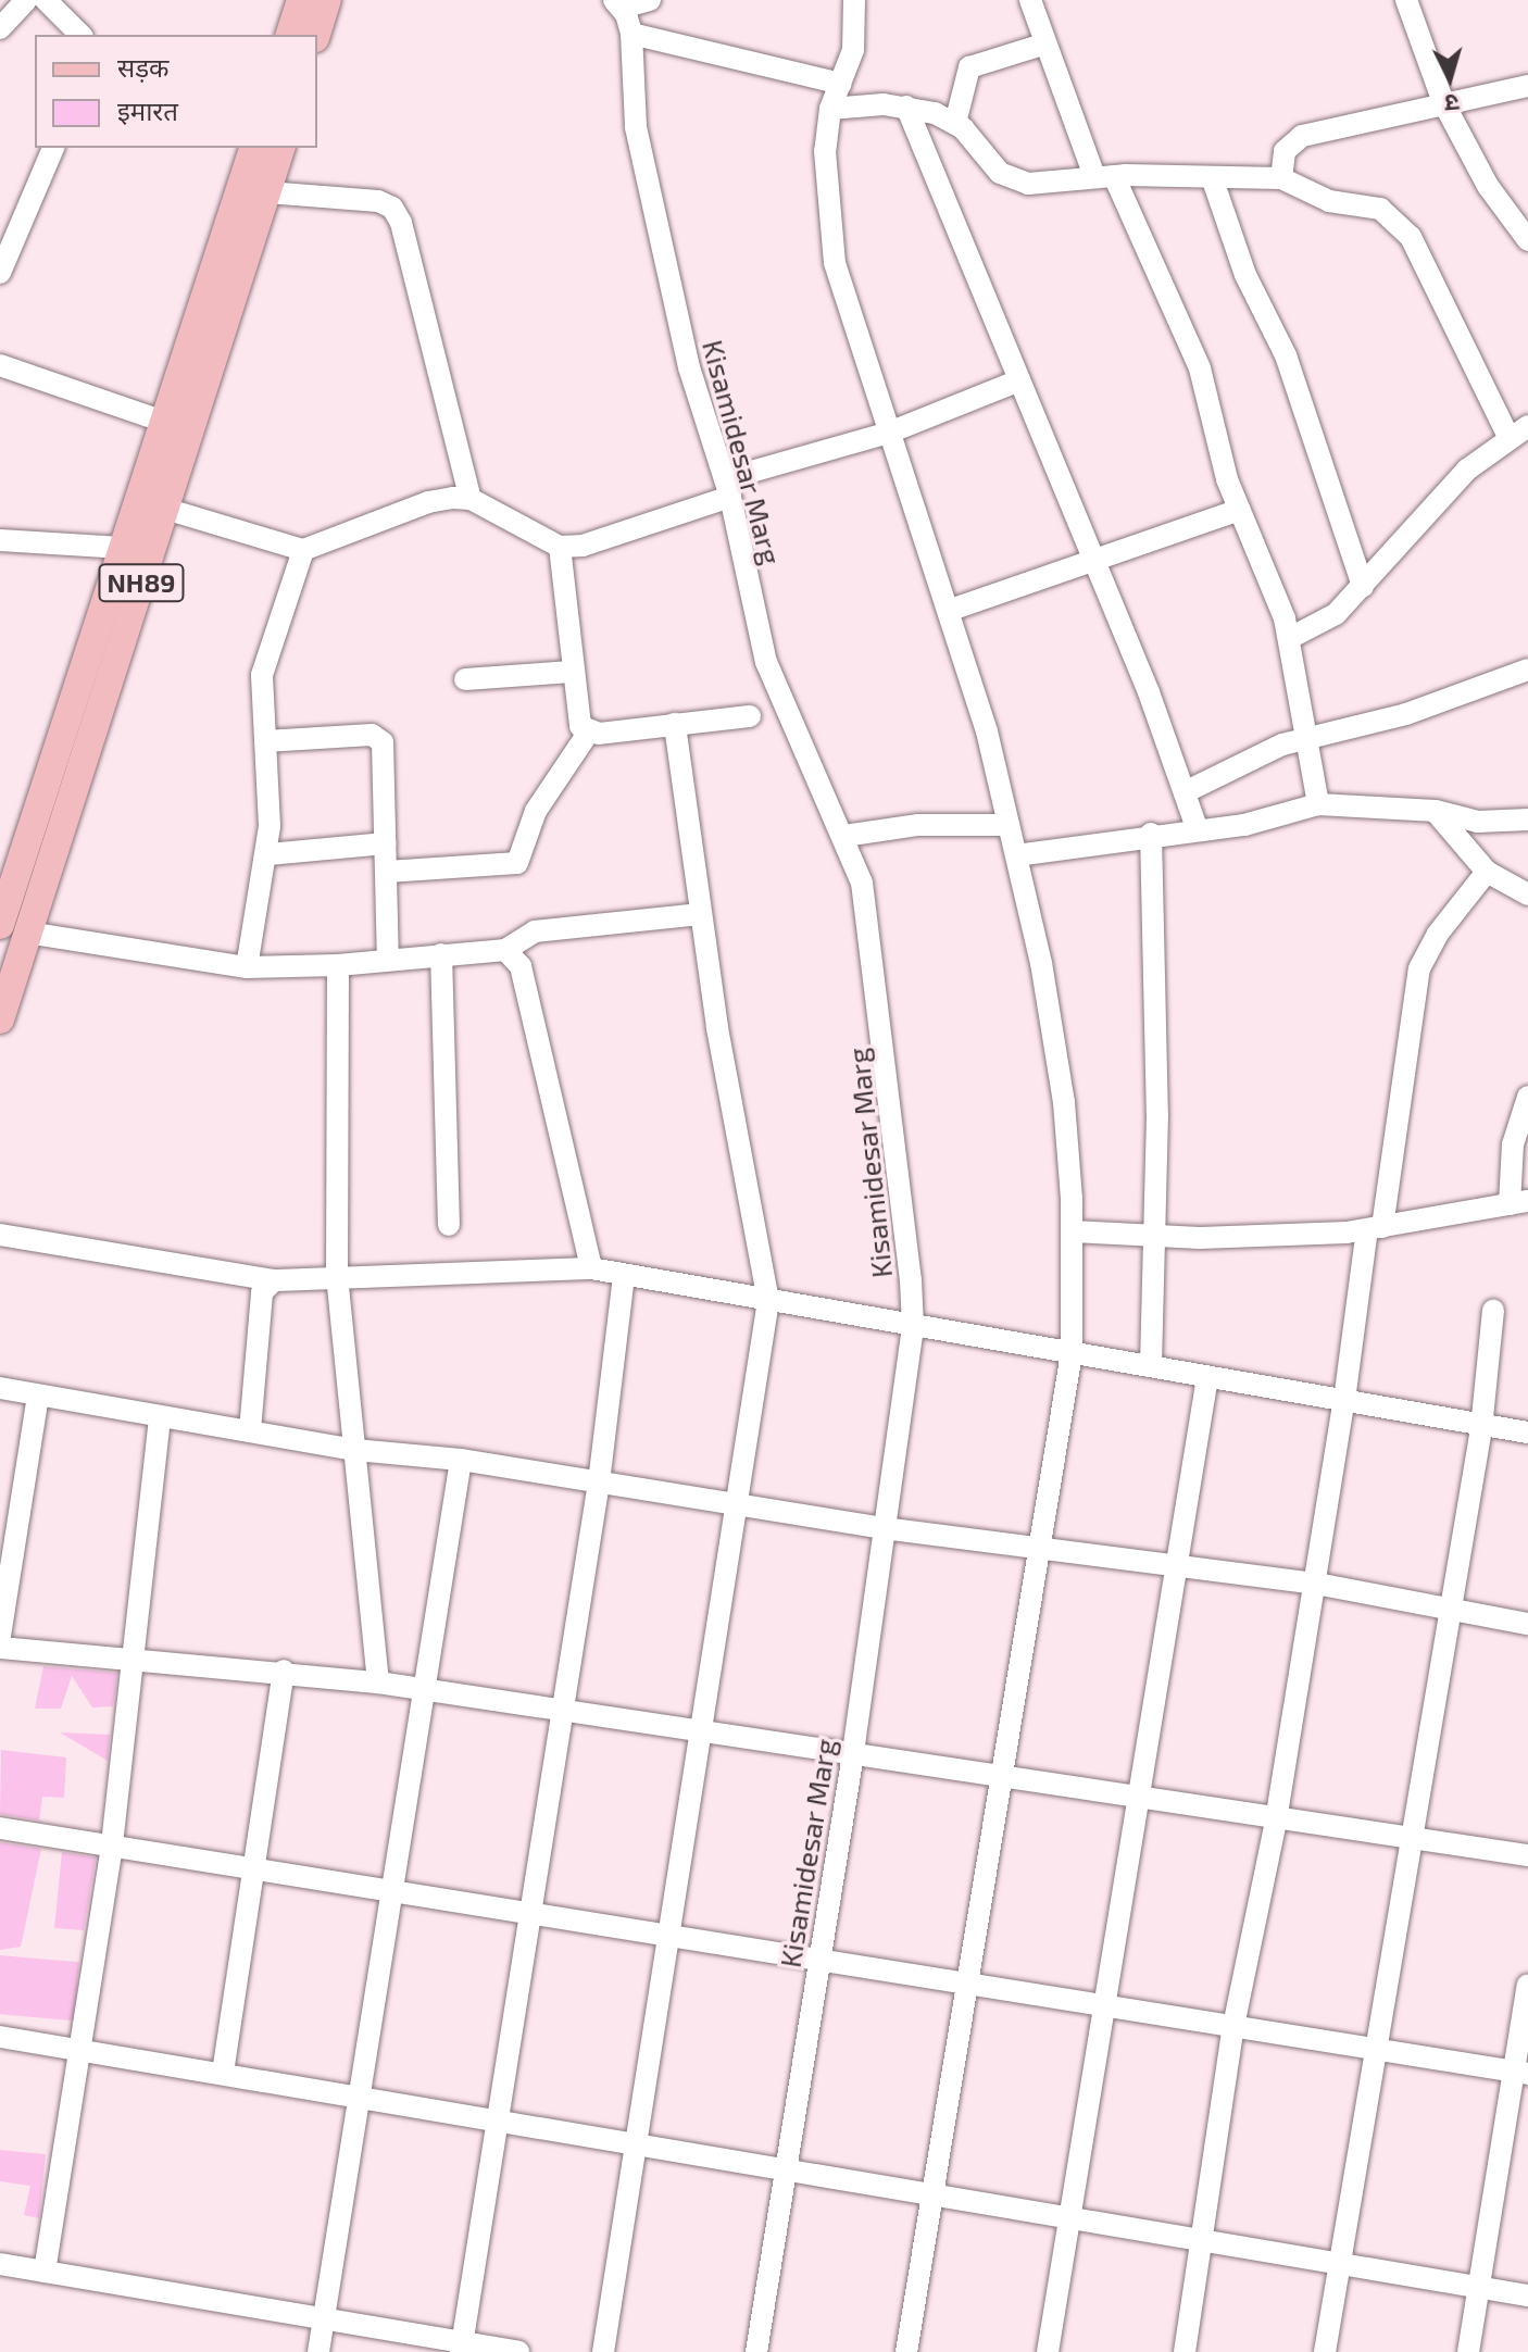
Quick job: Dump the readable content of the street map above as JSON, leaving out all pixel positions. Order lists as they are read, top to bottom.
{
  "streets": {
    "main road": ["NH89"],
    "street": ["Kisamidesar Marg"]
  },
  "legend": ["सड़क", "इमारत"],
  "north": "bottom"
}
